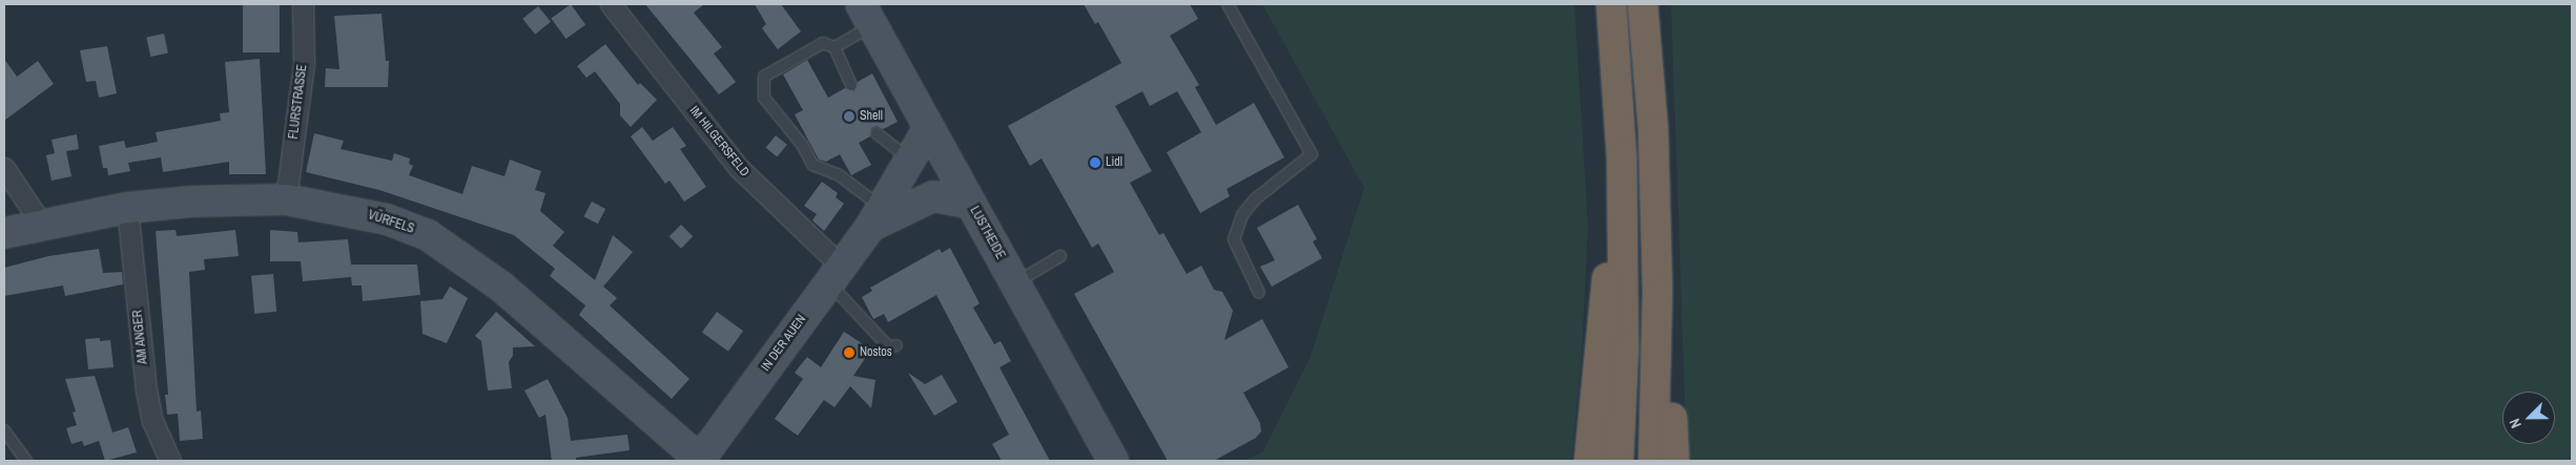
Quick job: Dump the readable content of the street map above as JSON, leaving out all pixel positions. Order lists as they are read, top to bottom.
{
  "streets": {
    "street": [
      "FLURSTRASSE",
      "IM HILGERSFELD",
      "VÜRFELS",
      "LUSTHEIDE",
      "AM ANGER",
      "IN DER AUEN"
    ]
  },
  "crossings": [
    ["FLURSTRASSE", "VÜRFELS"],
    ["IM HILGERSFELD", "IN DER AUEN"],
    ["VÜRFELS", "AM ANGER"],
    ["VÜRFELS", "IN DER AUEN"],
    ["LUSTHEIDE", "IN DER AUEN"]
  ],
  "places": ["Shell", "Lidl", "Nostos"],
  "north": "bottom left"
}
